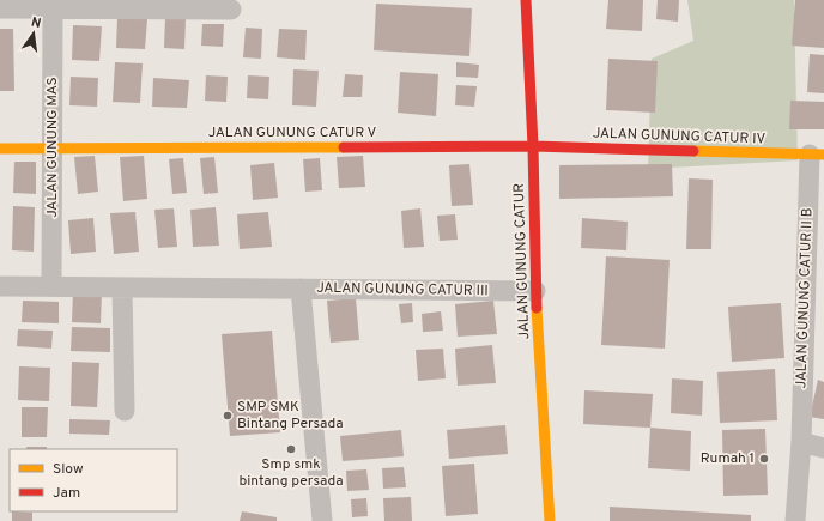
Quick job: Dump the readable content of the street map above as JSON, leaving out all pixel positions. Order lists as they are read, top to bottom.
{
  "streets": {
    "street": [
      "JALAN GUNUNG CATUR V",
      "JALAN GUNUNG CATUR IV",
      "JALAN GUNUNG MAS",
      "JALAN GUNUNG CATUR",
      "JALAN GUNUNG CATUR III",
      "JALAN GUNUNG CATUR II B"
    ]
  },
  "crossings": [
    ["JALAN GUNUNG CATUR V", "JALAN GUNUNG CATUR IV"],
    ["JALAN GUNUNG CATUR V", "JALAN GUNUNG MAS"],
    ["JALAN GUNUNG CATUR V", "JALAN GUNUNG CATUR"],
    ["JALAN GUNUNG CATUR IV", "JALAN GUNUNG CATUR"],
    ["JALAN GUNUNG CATUR IV", "JALAN GUNUNG CATUR II B"],
    ["JALAN GUNUNG CATUR", "JALAN GUNUNG CATUR III"]
  ],
  "places": ["SMP SMK Bintang Persada", "Smp smk bintang persada", "Rumah 1"],
  "legend": ["Slow", "Jam"],
  "north": "top"
}
